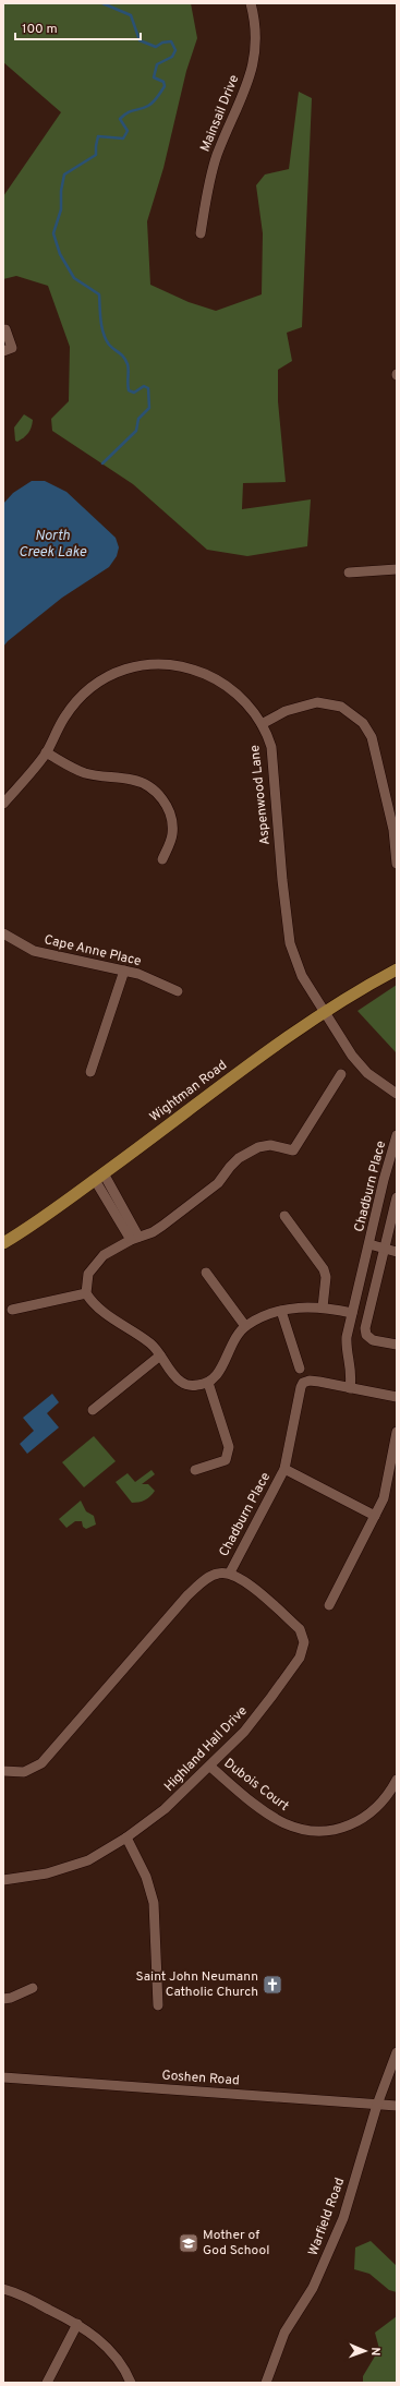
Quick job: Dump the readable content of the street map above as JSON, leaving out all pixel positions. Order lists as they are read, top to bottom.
{
  "streets": {
    "main road": ["Wightman Road"],
    "street": [
      "Mainsail Drive",
      "Aspenwood Lane",
      "Cape Anne Place",
      "Chadburn Place",
      "Highland Hall Drive",
      "Dubois Court",
      "Goshen Road",
      "Warfield Road"
    ]
  },
  "crossings": [
    ["Aspenwood Lane", "Wightman Road"],
    ["Chadburn Place", "Highland Hall Drive"],
    ["Highland Hall Drive", "Dubois Court"],
    ["Goshen Road", "Warfield Road"]
  ],
  "water": ["North Creek Lake"],
  "places": {
    "church": ["Saint John Neumann Catholic Church"],
    "school or university": ["Mother of God School"]
  },
  "scale_bar": "100 m",
  "north": "right"
}
